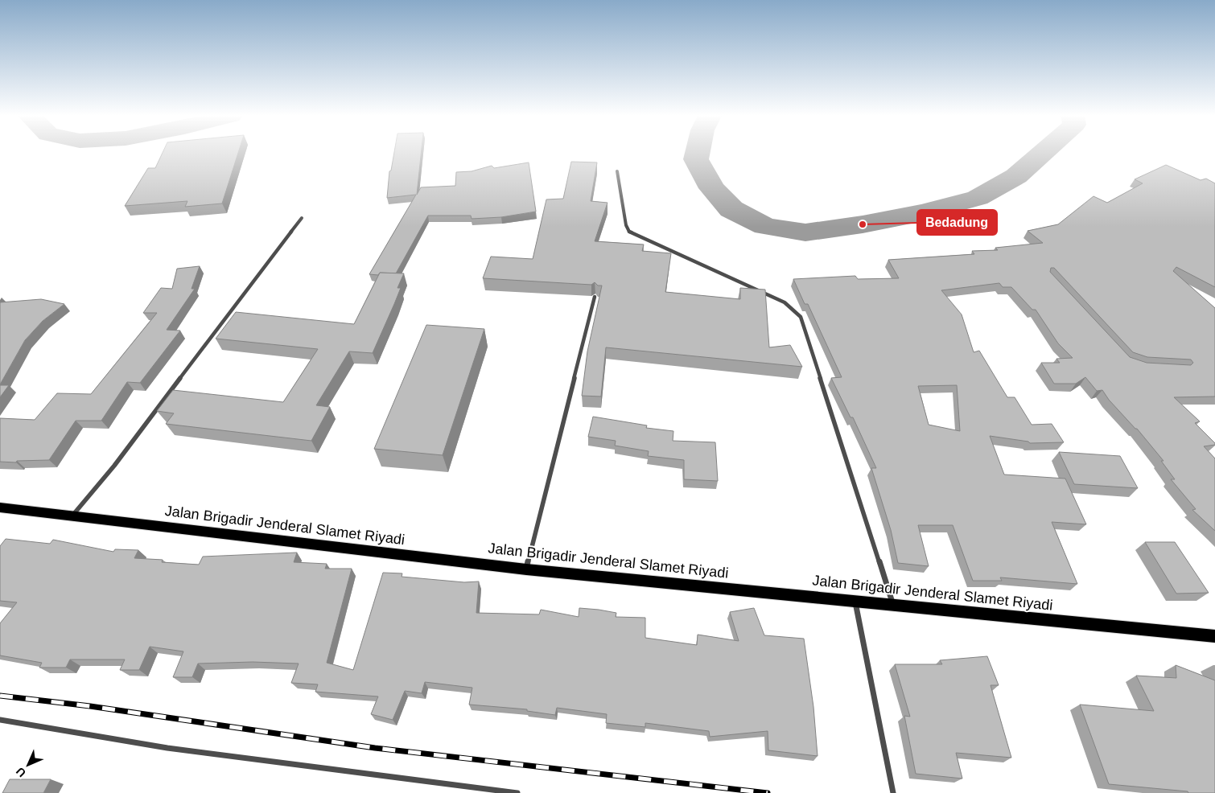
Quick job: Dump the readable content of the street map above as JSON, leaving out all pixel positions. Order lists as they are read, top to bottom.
{
  "streets": {
    "main road": ["Jalan Brigadir Jenderal Slamet Riyadi"]
  },
  "places": ["Bedadung"],
  "north": "bottom left"
}
